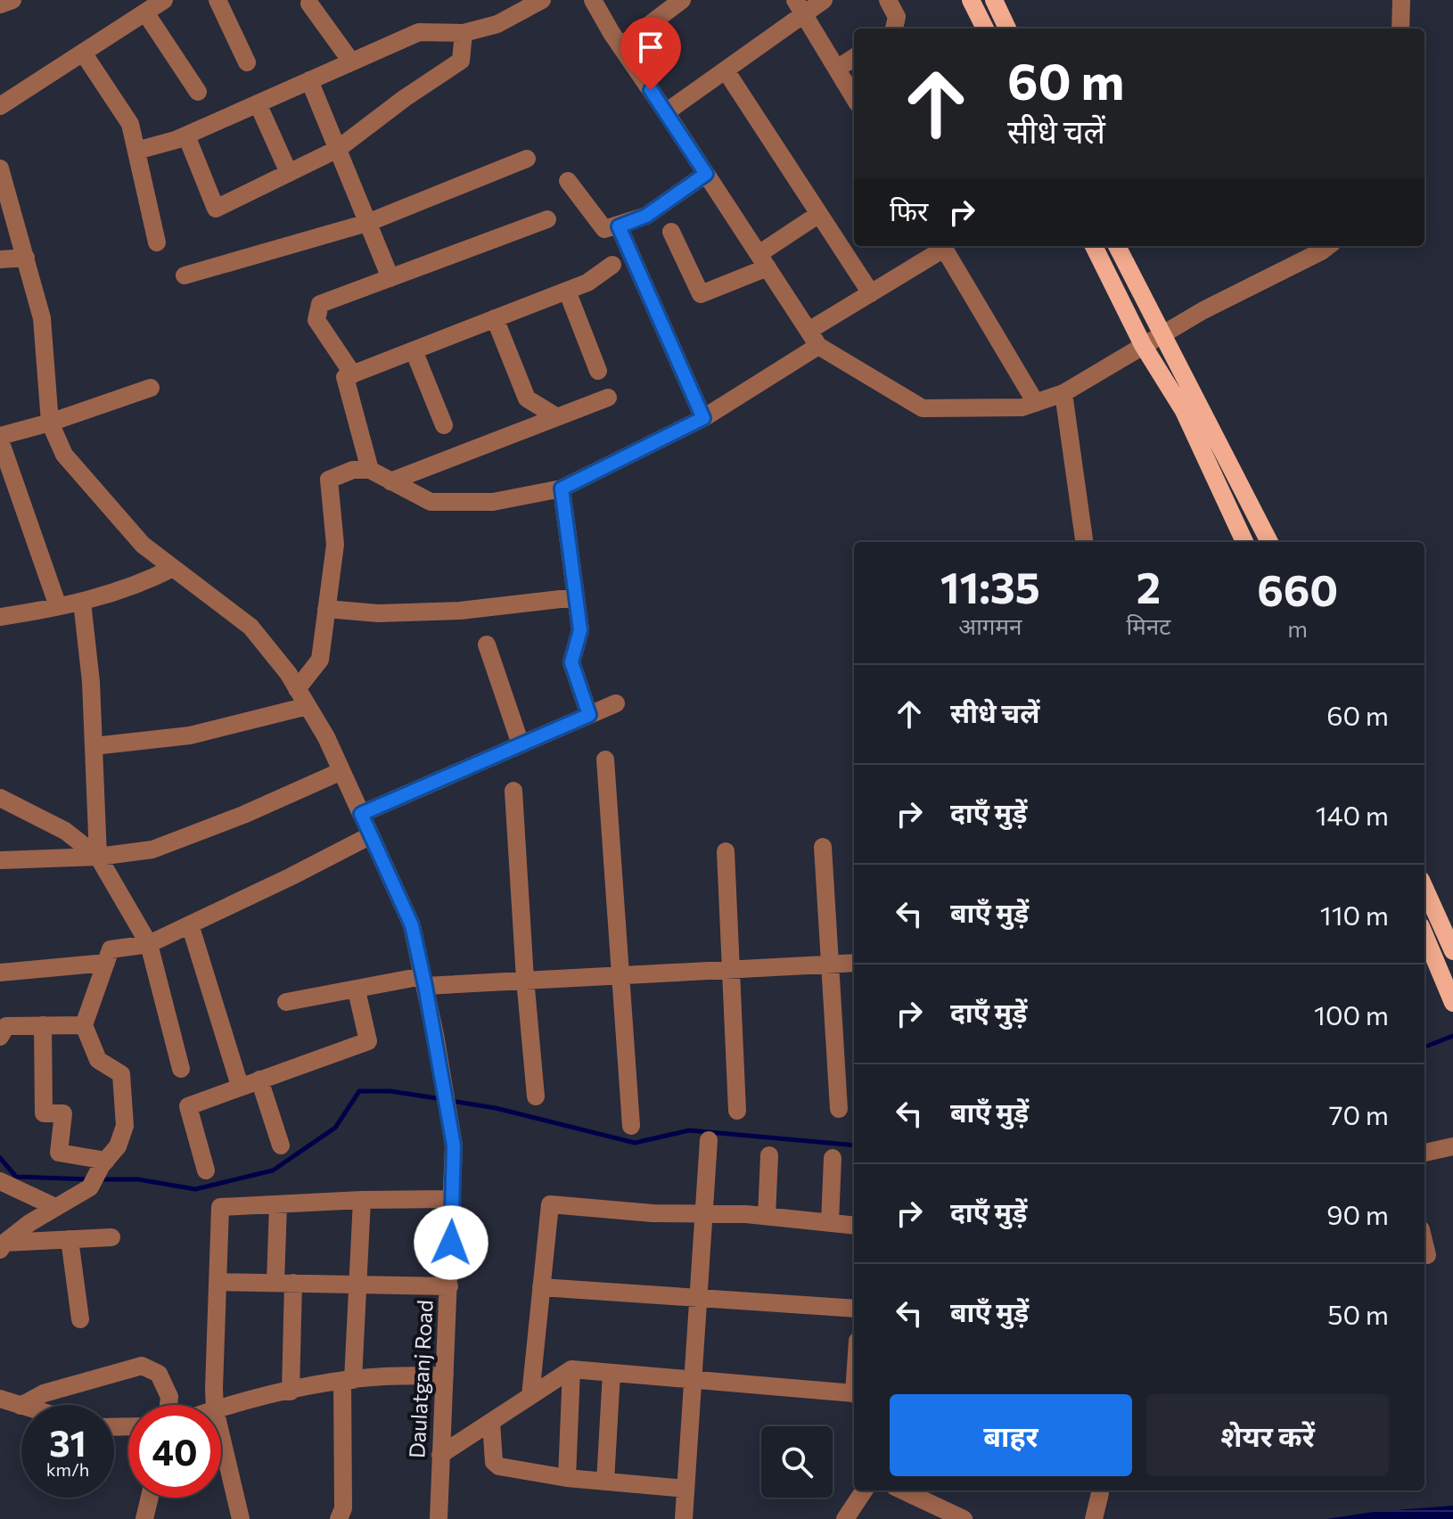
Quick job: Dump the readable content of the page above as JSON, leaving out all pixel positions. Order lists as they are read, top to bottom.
{
  "streets": {
    "street": ["Daulatganj Road"]
  },
  "page": {
    "turn": ["60 m", "सीधे चलें"],
    "then": "फिर",
    "eta": [
      "11:35",
      "आगमन",
      "2",
      "मिनट",
      "660",
      "m"
    ],
    "list": [
      {
        "name": "सीधे चलें",
        "value": "60 m"
      },
      {
        "name": "दाएँ मुड़ें",
        "value": "140 m"
      },
      {
        "name": "बाएँ मुड़ें",
        "value": "110 m"
      },
      {
        "name": "दाएँ मुड़ें",
        "value": "100 m"
      },
      {
        "name": "बाएँ मुड़ें",
        "value": "70 m"
      },
      {
        "name": "दाएँ मुड़ें",
        "value": "90 m"
      },
      {
        "name": "बाएँ मुड़ें",
        "value": "50 m"
      }
    ],
    "buttons": ["बाहर", "शेयर करें"],
    "speed": "31 km/h",
    "limit": "40"
  }
}
